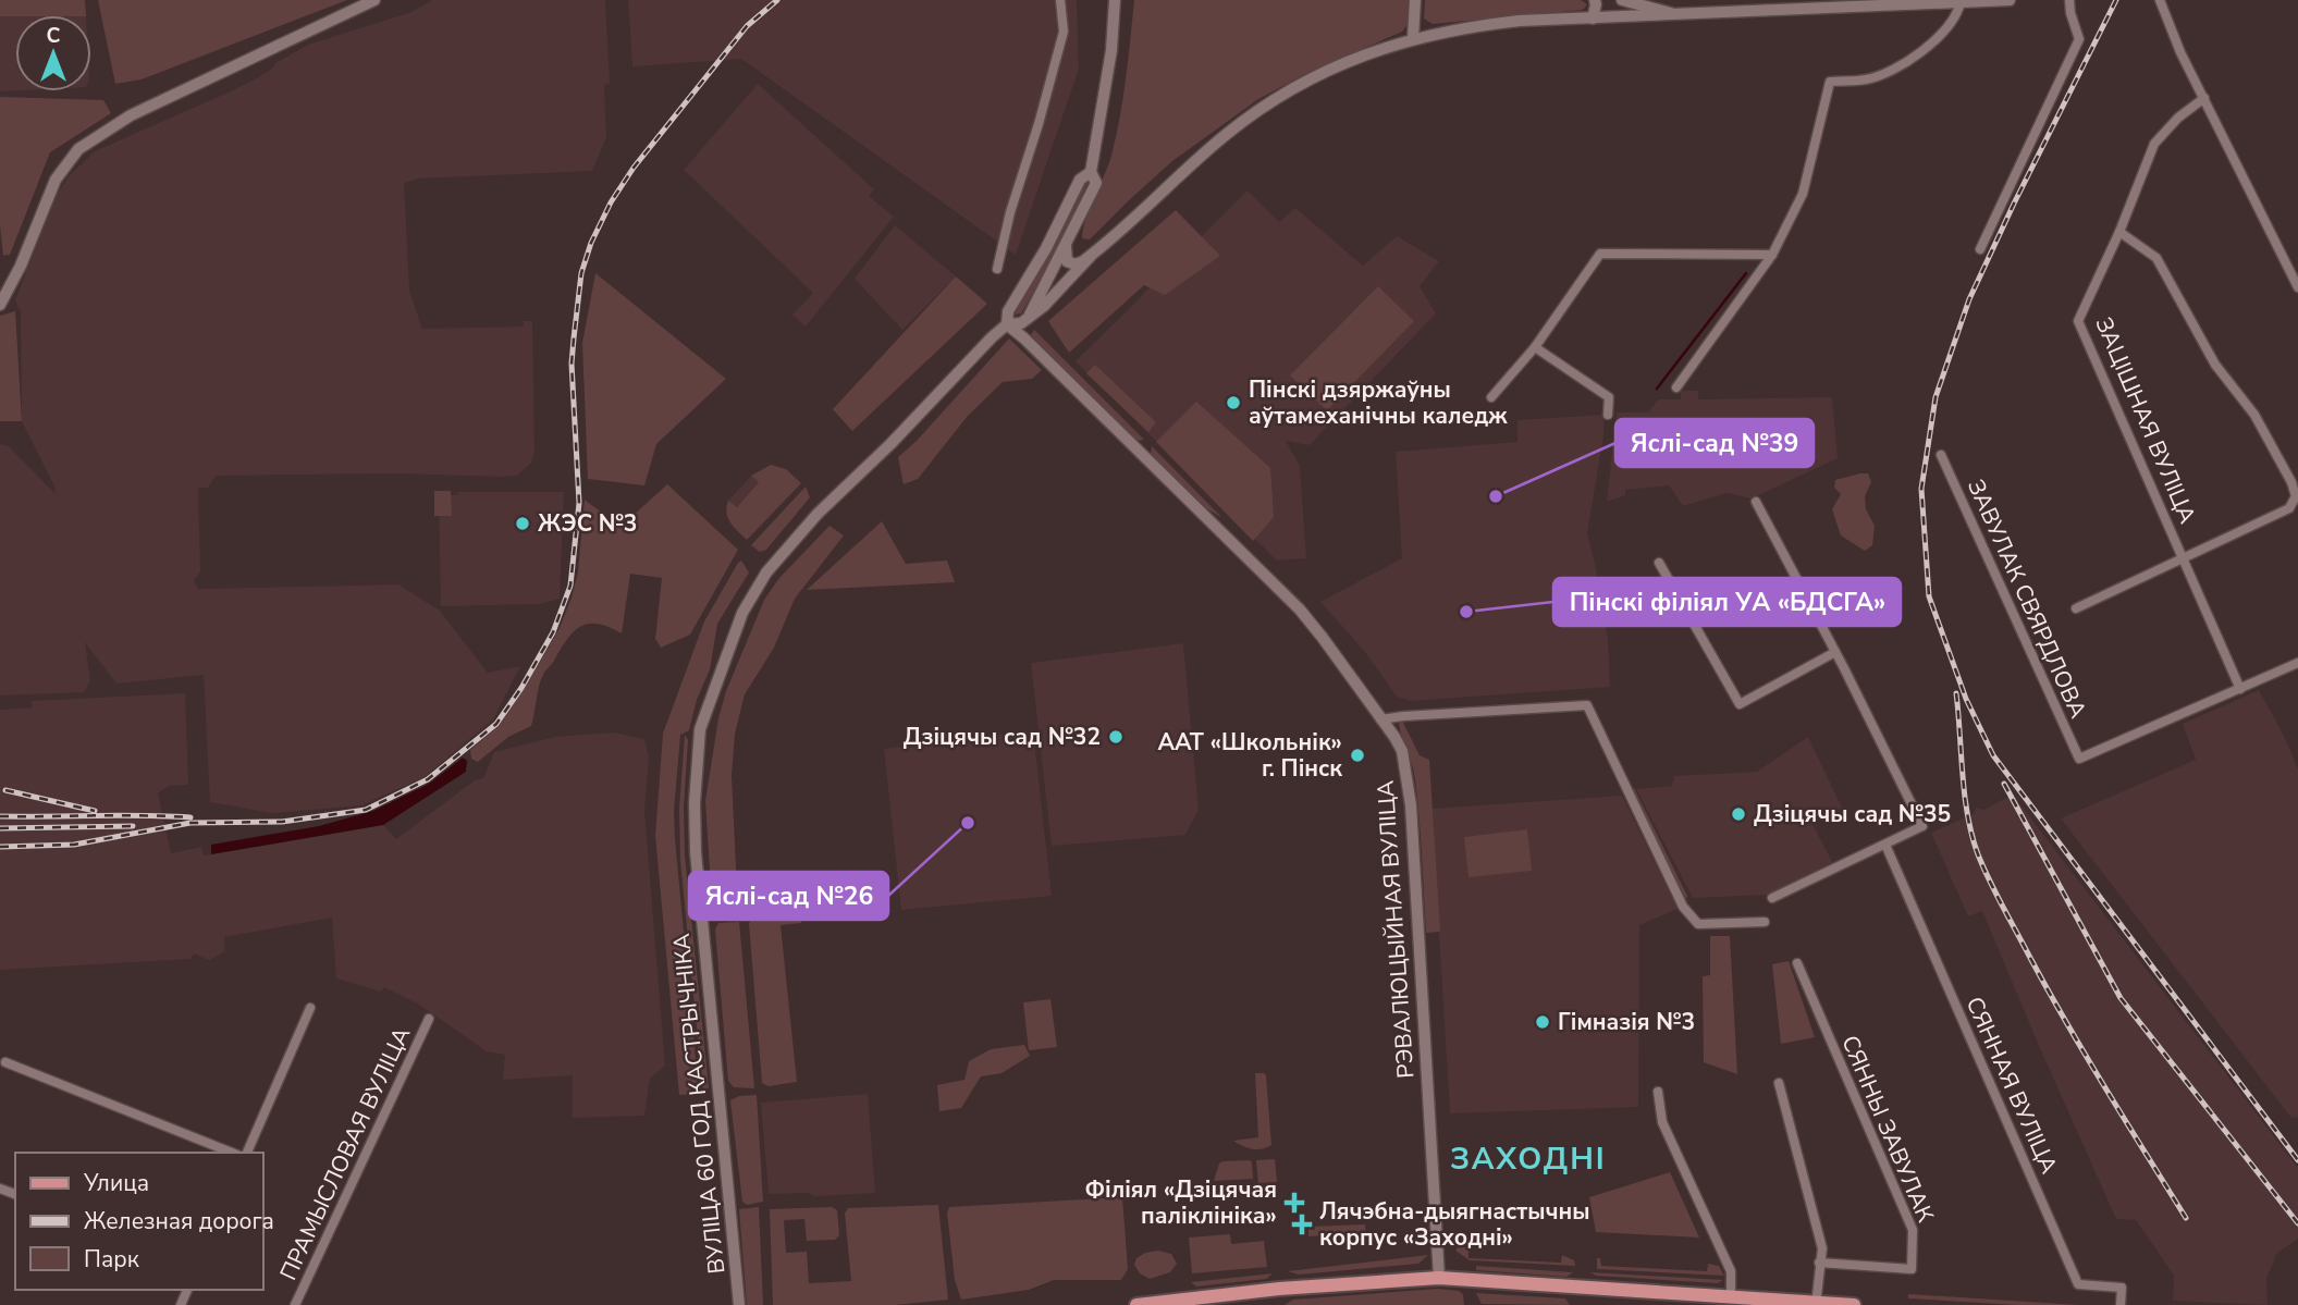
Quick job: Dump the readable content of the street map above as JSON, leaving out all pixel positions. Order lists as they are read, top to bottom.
{
  "streets": {
    "street": [
      "ЗАЦІШНАЯ ВУЛІЦА",
      "ЗАВУЛАК СВЯРДЛОВА",
      "РЭВАЛЮЦЫЙНАЯ ВУЛІЦА",
      "СЯННАЯ ВУЛІЦА",
      "ВУЛІЦА 60 ГОД КАСТРЫЧНІКА",
      "СЯННЫ ЗАВУЛАК",
      "ПРАМЫСЛОВАЯ ВУЛІЦА"
    ]
  },
  "crossings": [
    ["ЗАЦІШНАЯ ВУЛІЦА", "ЗАВУЛАК СВЯРДЛОВА"],
    ["РЭВАЛЮЦЫЙНАЯ ВУЛІЦА", "ВУЛІЦА 60 ГОД КАСТРЫЧНІКА"]
  ],
  "districts": ["ЗАХОДНІ"],
  "places": {
    "other": [
      "Пінскі дзяржаўны аўтамеханічны каледж",
      "Яслі-сад №39",
      "ЖЭС №3",
      "Пінскі філіял УА «БДСГА»",
      "Дзіцячы сад №32",
      "ААТ «Школьнік» г. Пінск",
      "Дзіцячы сад №35",
      "Яслі-сад №26",
      "Гімназія №3"
    ],
    "health": ["Філіял «Дзіцячая паліклініка»", "Лячэбна-дыягнастычны корпус «Заходні»"]
  },
  "legend": ["Улица", "Железная дорога", "Парк"],
  "north": "top"
}
